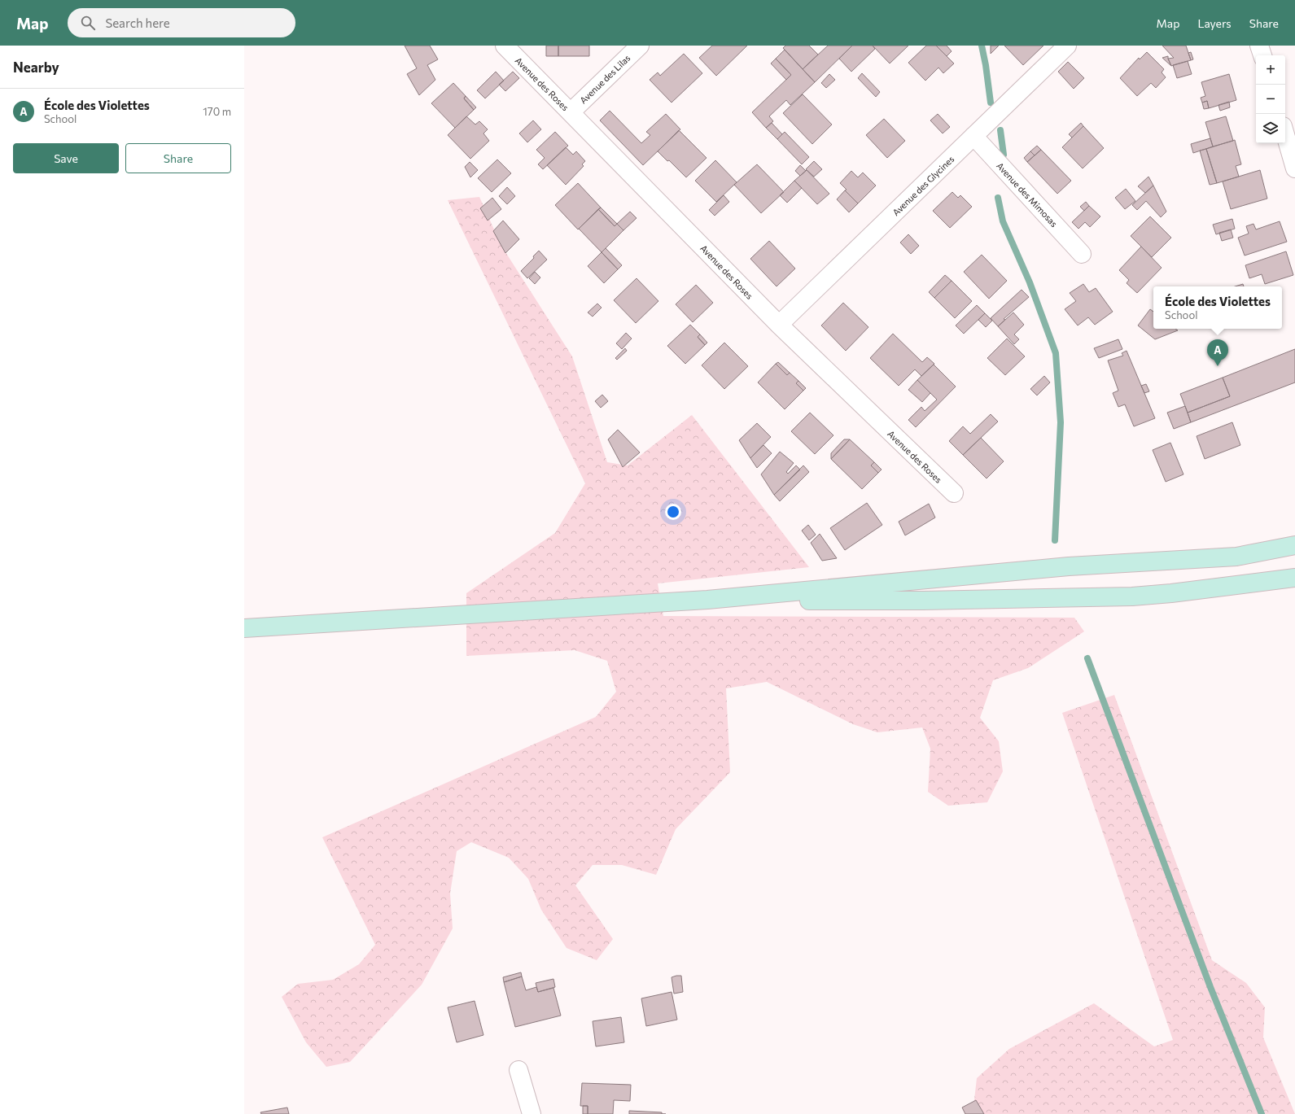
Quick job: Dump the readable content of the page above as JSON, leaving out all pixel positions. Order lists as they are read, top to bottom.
{
  "streets": {
    "street": [
      "Avenue des Lilas",
      "Avenue des Roses",
      "Avenue des Glycines",
      "Avenue des Mimosas"
    ]
  },
  "crossings": [
    ["Avenue des Lilas", "Avenue des Roses"],
    ["Avenue des Roses", "Avenue des Glycines"],
    ["Avenue des Glycines", "Avenue des Mimosas"]
  ],
  "page": {
    "header": "Map",
    "search": "Search here",
    "nav": ["Map", "Layers", "Share"],
    "heading": "Nearby",
    "map_buttons": ["+", "−"],
    "list": [
      {
        "mark": "A",
        "name": "École des Violettes",
        "note": "School",
        "value": "170 m"
      }
    ],
    "buttons": ["Save", "Share"],
    "popup": ["École des Violettes", "School"],
    "pins": "A"
  }
}
